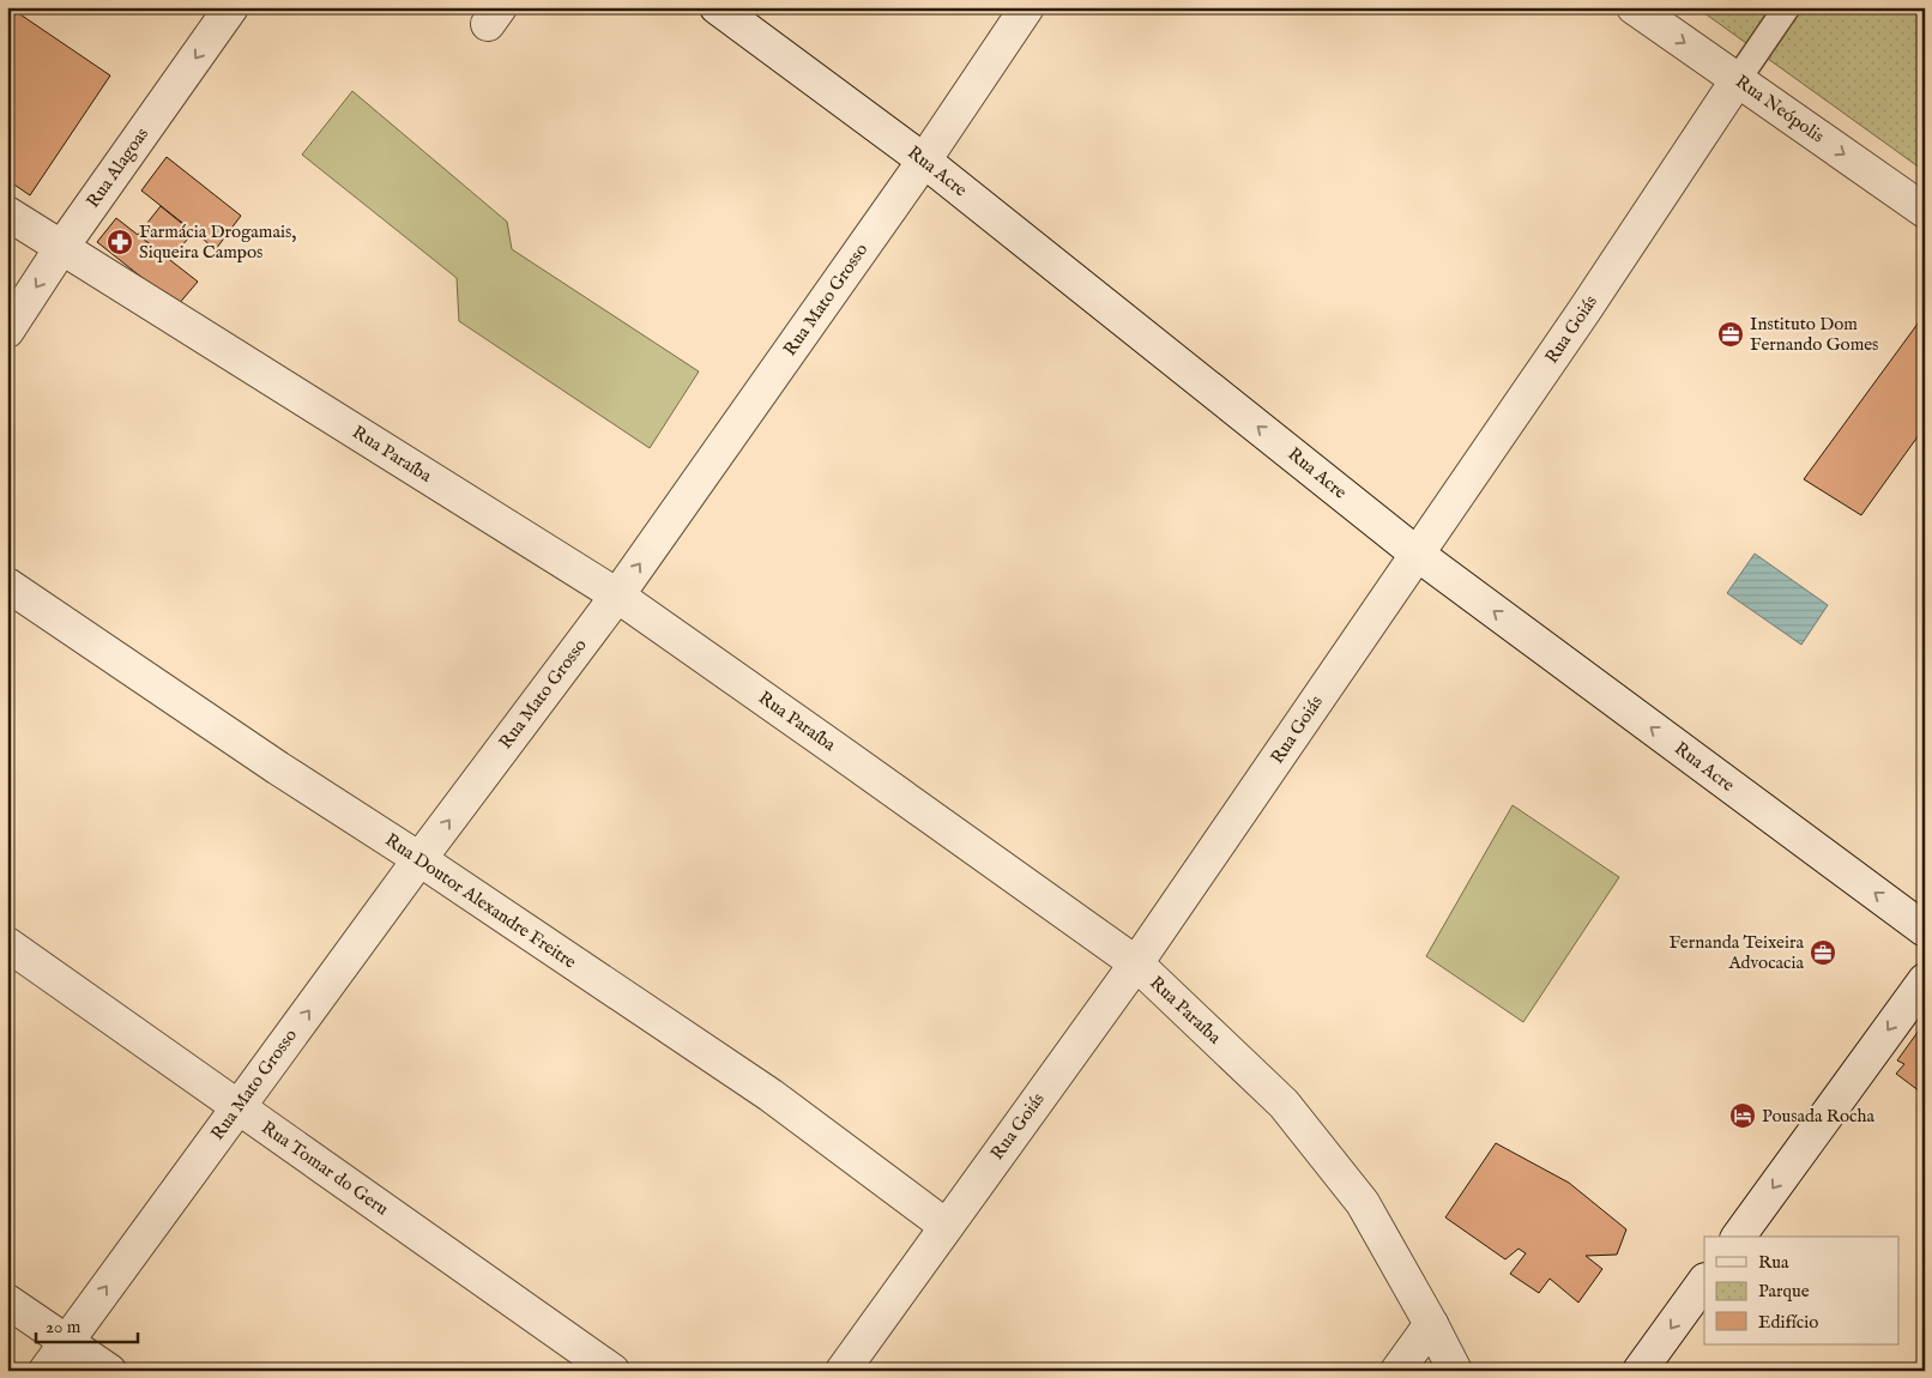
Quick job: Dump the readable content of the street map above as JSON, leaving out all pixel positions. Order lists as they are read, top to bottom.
{
  "streets": {
    "street": [
      "Rua Neópolis",
      "Rua Alagoas",
      "Rua Acre",
      "Rua Mato Grosso",
      "Rua Goiás",
      "Rua Paraíba",
      "Rua Doutor Alexandre Freitre",
      "Rua Tomar do Geru"
    ]
  },
  "crossings": [
    ["Rua Neópolis", "Rua Goiás"],
    ["Rua Alagoas", "Rua Paraíba"],
    ["Rua Acre", "Rua Mato Grosso"],
    ["Rua Acre", "Rua Goiás"],
    ["Rua Mato Grosso", "Rua Paraíba"],
    ["Rua Mato Grosso", "Rua Doutor Alexandre Freitre"],
    ["Rua Mato Grosso", "Rua Tomar do Geru"],
    ["Rua Goiás", "Rua Paraíba"],
    ["Rua Goiás", "Rua Doutor Alexandre Freitre"]
  ],
  "one_way": [
    "Rua Neópolis",
    "Rua Alagoas",
    "Rua Acre",
    "Rua Mato Grosso"
  ],
  "places": {
    "pharmacy": ["Farmácia Drogamais, Siqueira Campos"],
    "office": ["Instituto Dom Fernando Gomes", "Fernanda Teixeira Advocacia"],
    "hotel": ["Pousada Rocha"]
  },
  "legend": ["Rua", "Parque", "Edifício"],
  "scale_bar": "20 m"
}
